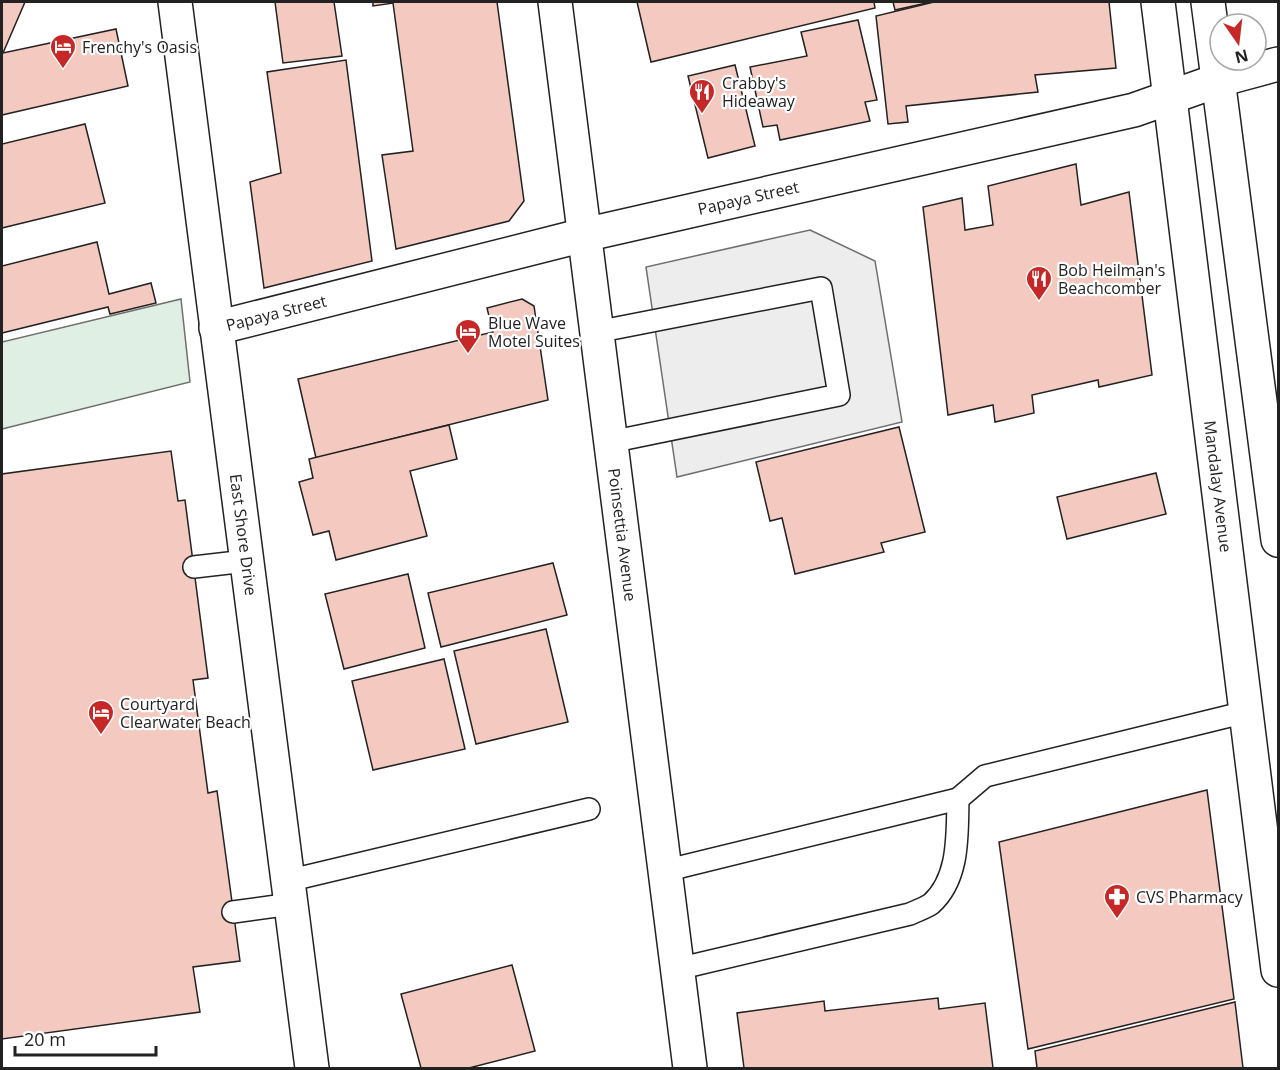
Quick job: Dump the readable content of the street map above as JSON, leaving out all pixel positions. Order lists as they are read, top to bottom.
{
  "streets": {
    "street": [
      "Papaya Street",
      "Mandalay Avenue",
      "East Shore Drive",
      "Poinsettia Avenue"
    ]
  },
  "crossings": [
    ["Papaya Street", "Mandalay Avenue"],
    ["Papaya Street", "East Shore Drive"],
    ["Papaya Street", "Poinsettia Avenue"]
  ],
  "places": {
    "hotel": ["Frenchy's Oasis", "Blue Wave Motel Suites", "Courtyard Clearwater Beach"],
    "restaurant": ["Crabby's Hideaway", "Bob Heilman's Beachcomber"],
    "pharmacy": ["CVS Pharmacy"]
  },
  "scale_bar": "20 m",
  "north": "bottom"
}
